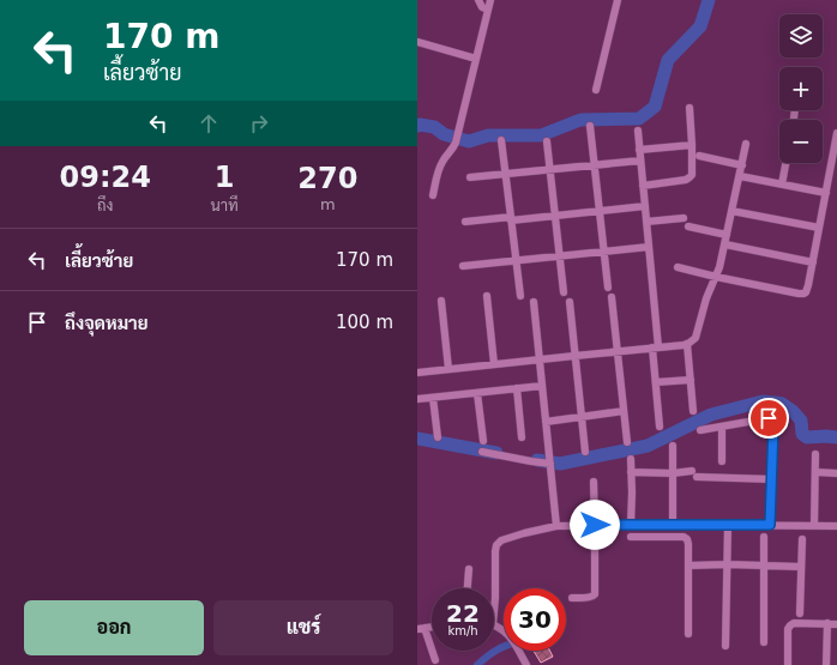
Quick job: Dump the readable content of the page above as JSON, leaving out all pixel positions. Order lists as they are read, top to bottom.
{
  "page": {
    "turn": ["170 m", "เลี้ยวซ้าย"],
    "map_buttons": ["+", "−"],
    "eta": [
      "09:24",
      "ถึง",
      "1",
      "นาที",
      "270",
      "m"
    ],
    "list": [
      {
        "name": "เลี้ยวซ้าย",
        "value": "170 m"
      },
      {
        "name": "ถึงจุดหมาย",
        "value": "100 m"
      }
    ],
    "speed": "22 km/h",
    "limit": "30",
    "buttons": ["ออก", "แชร์"]
  }
}
